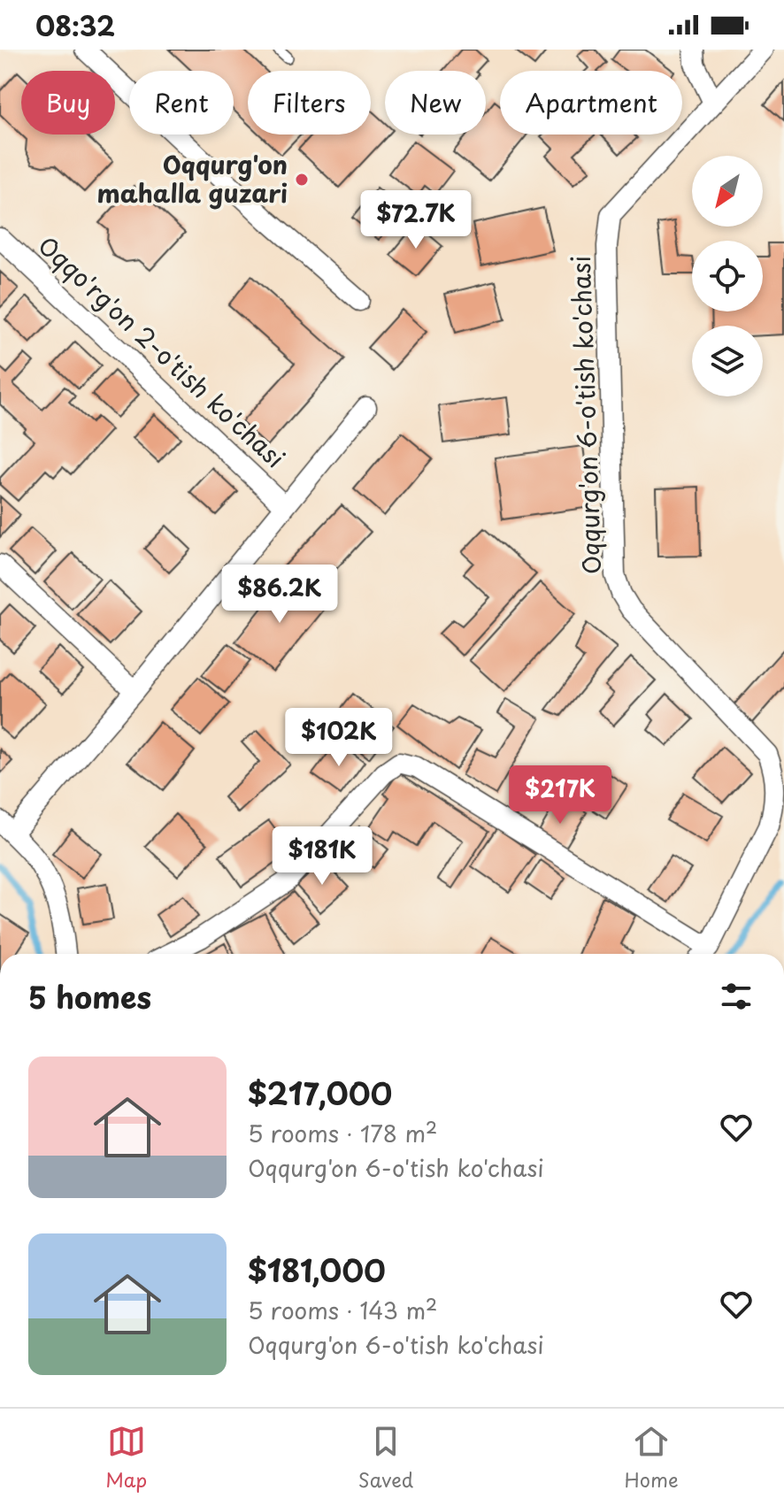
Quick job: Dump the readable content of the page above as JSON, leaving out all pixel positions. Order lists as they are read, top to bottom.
{
  "streets": {
    "street": ["Oqqo'rg'on 2-o'tish ko'chasi", "Oqqurg'on 6-o'tish ko'chasi"]
  },
  "places": ["Oqqurg'on mahalla guzari"],
  "north": "bottom left",
  "page": {
    "status": "08:32",
    "chip": [
      "Buy",
      "Rent",
      "Filters",
      "New",
      "Apartment"
    ],
    "price": [
      "$72.7K",
      "$86.2K",
      "$102K",
      "$217K",
      "$181K"
    ],
    "heading": "5 homes",
    "list": [
      {
        "name": "$217,000",
        "note": "5 rooms · 178 m² · Oqqurg'on 6-o'tish ko'chasi"
      },
      {
        "name": "$181,000",
        "note": "5 rooms · 143 m² · Oqqurg'on 6-o'tish ko'chasi"
      }
    ],
    "tabs": ["Map", "Saved", "Home"]
  }
}
